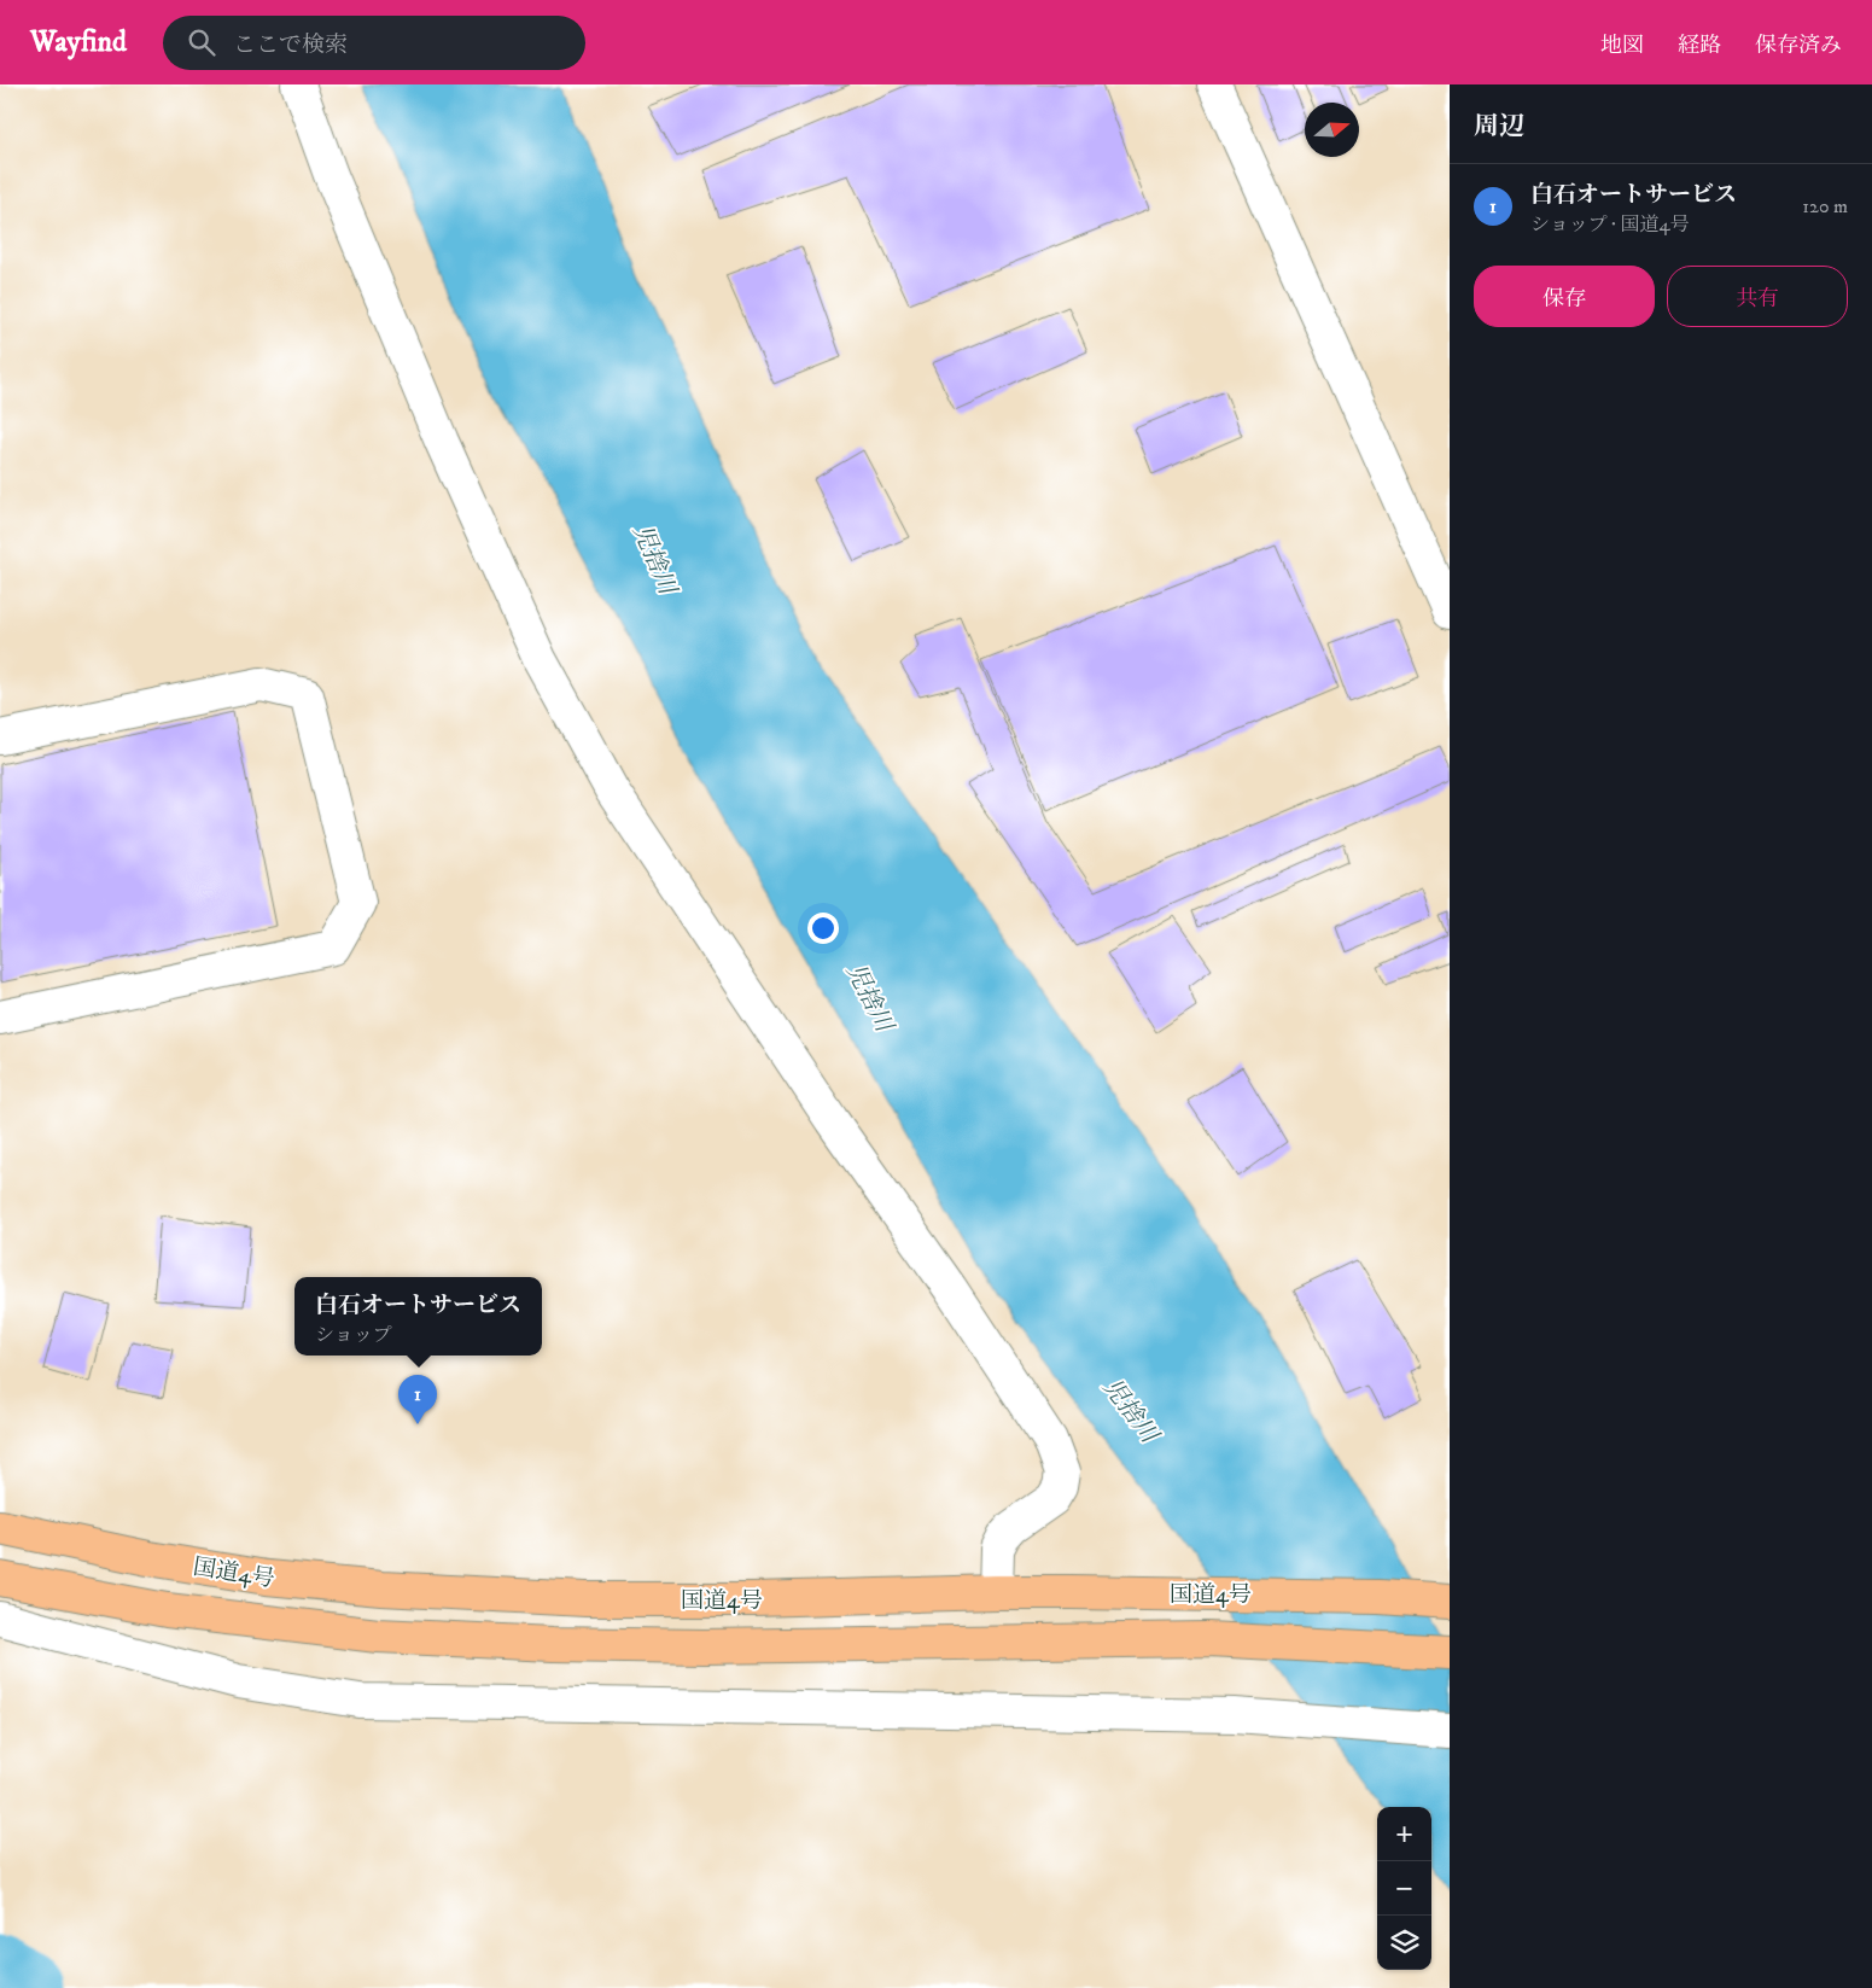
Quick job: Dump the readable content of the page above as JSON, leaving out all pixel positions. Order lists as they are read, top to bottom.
{
  "streets": {
    "highway": ["国道4号"]
  },
  "water": ["児捨川"],
  "north": "right",
  "page": {
    "header": "Wayfind",
    "search": "ここで検索",
    "nav": ["地図", "経路", "保存済み"],
    "heading": "周辺",
    "list": [
      {
        "mark": "1",
        "name": "白石オートサービス",
        "note": "ショップ · 国道4号",
        "value": "120 m"
      }
    ],
    "buttons": ["保存", "共有"],
    "popup": ["白石オートサービス", "ショップ"],
    "pins": "1",
    "map_buttons": ["+", "−"]
  }
}
